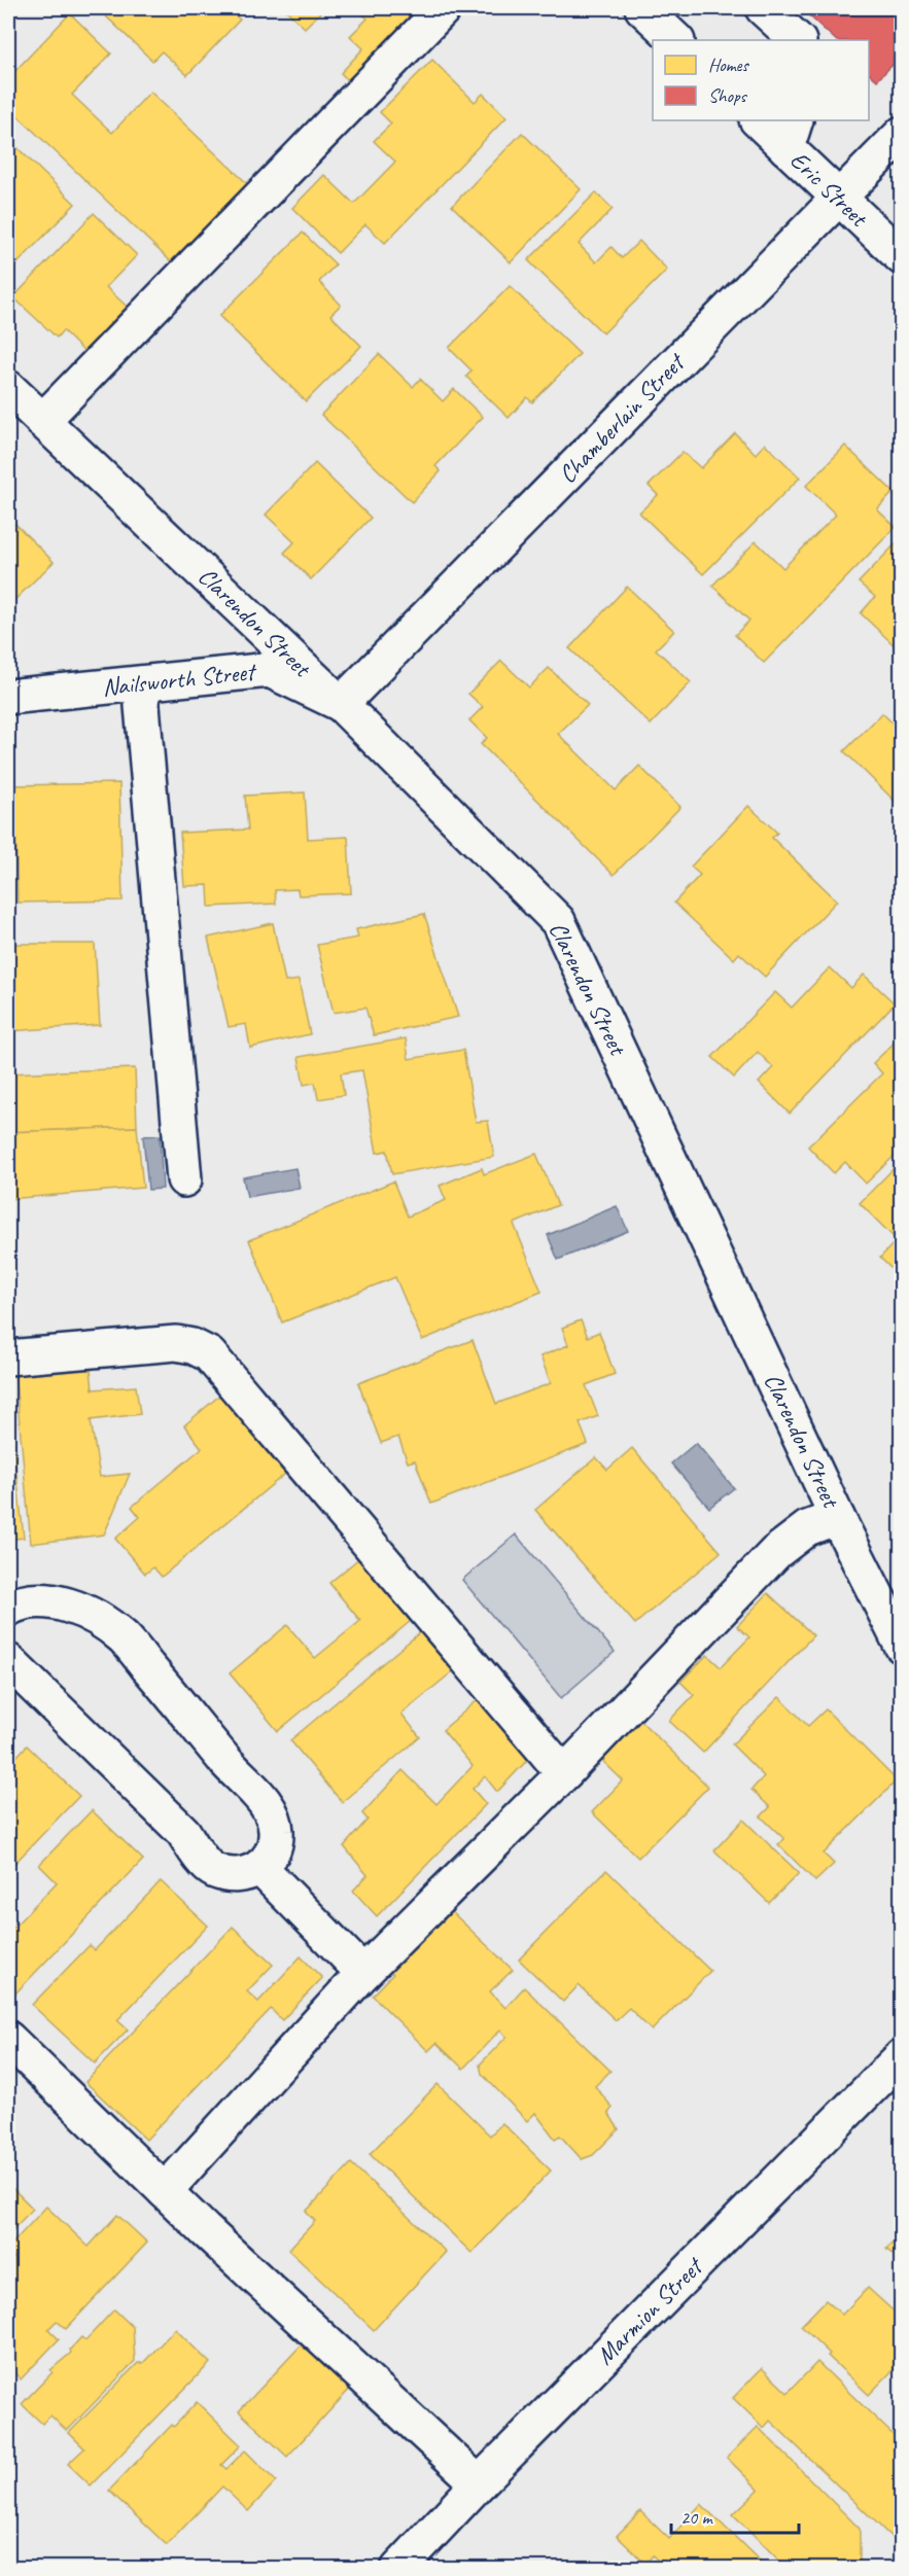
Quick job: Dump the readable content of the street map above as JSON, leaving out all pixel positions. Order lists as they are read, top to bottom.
{
  "streets": {
    "street": [
      "Eric Street",
      "Chamberlain Street",
      "Clarendon Street",
      "Nailsworth Street",
      "Marmion Street"
    ]
  },
  "crossings": [
    ["Eric Street", "Chamberlain Street"],
    ["Chamberlain Street", "Clarendon Street"],
    ["Chamberlain Street", "Nailsworth Street"],
    ["Clarendon Street", "Nailsworth Street"]
  ],
  "legend": ["Homes", "Shops"],
  "scale_bar": "20 m"
}
